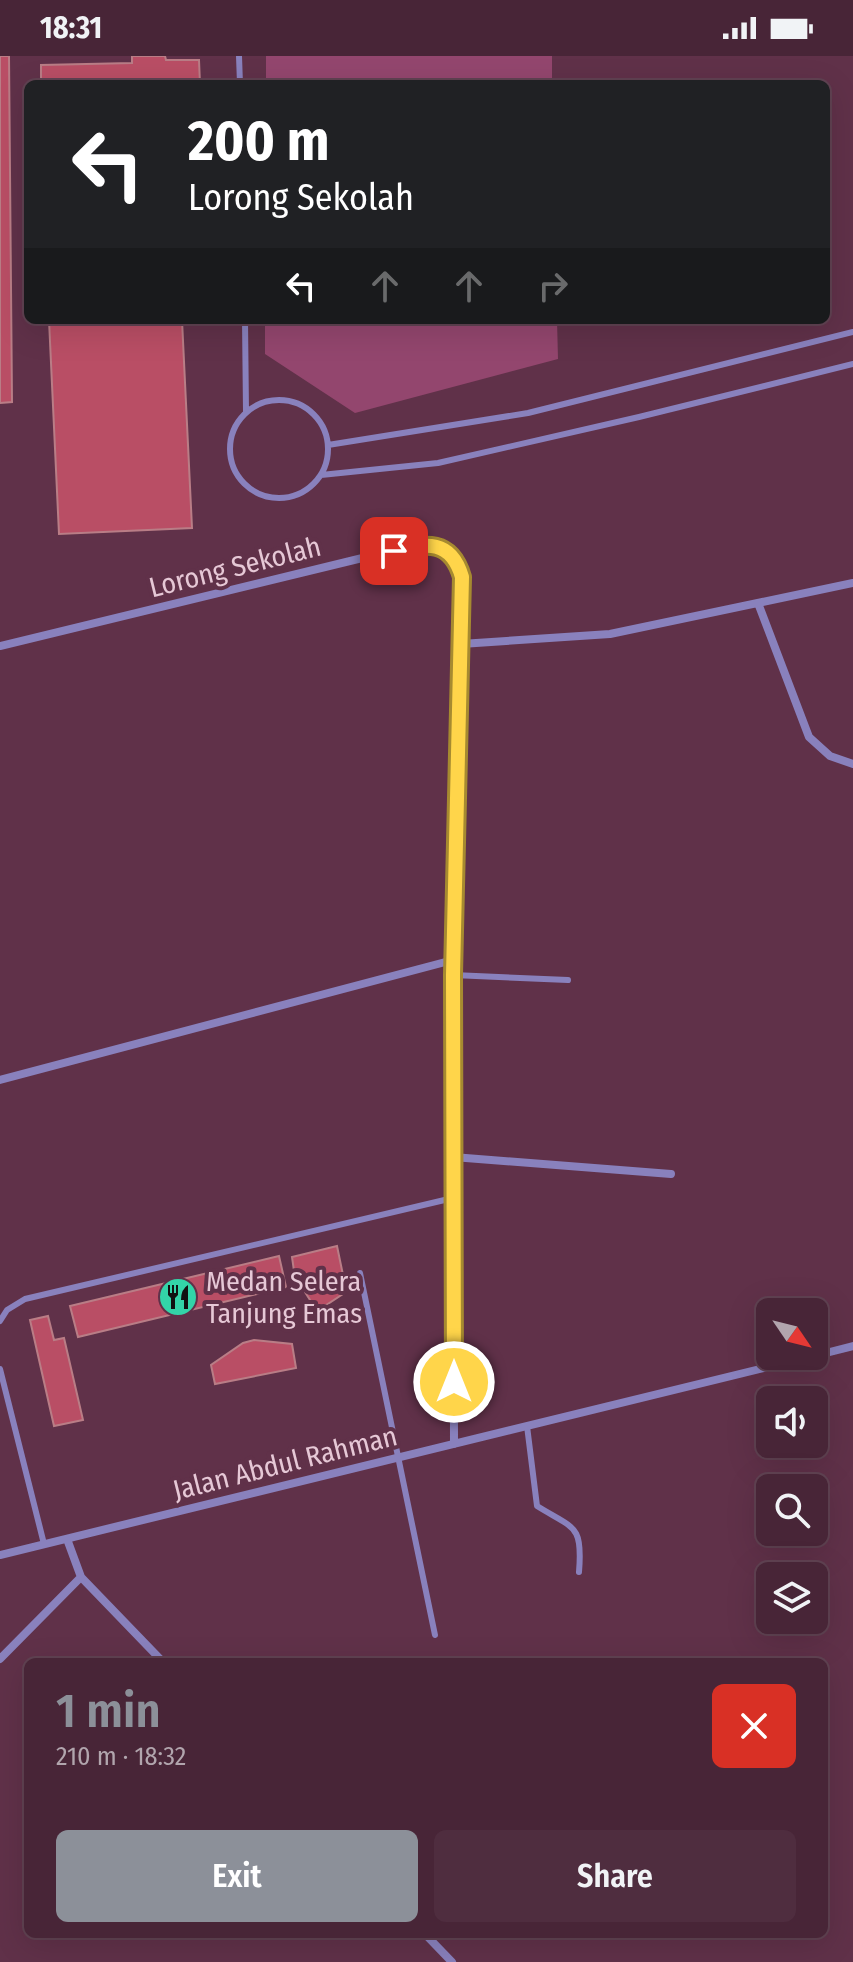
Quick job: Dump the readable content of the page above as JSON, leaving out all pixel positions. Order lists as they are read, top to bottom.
{
  "streets": {
    "street": ["Lorong Sekolah", "Jalan Abdul Rahman"]
  },
  "crossings": [
    ["Lorong Sekolah", "Jalan Abdul Rahman"]
  ],
  "places": {
    "restaurant": ["Medan Selera Tanjung Emas"]
  },
  "north": "bottom right",
  "page": {
    "status": "18:31",
    "turn": ["200 m", "Lorong Sekolah"],
    "heading": ["1 min", "210 m · 18:32"],
    "buttons": ["Exit", "Share"]
  }
}
